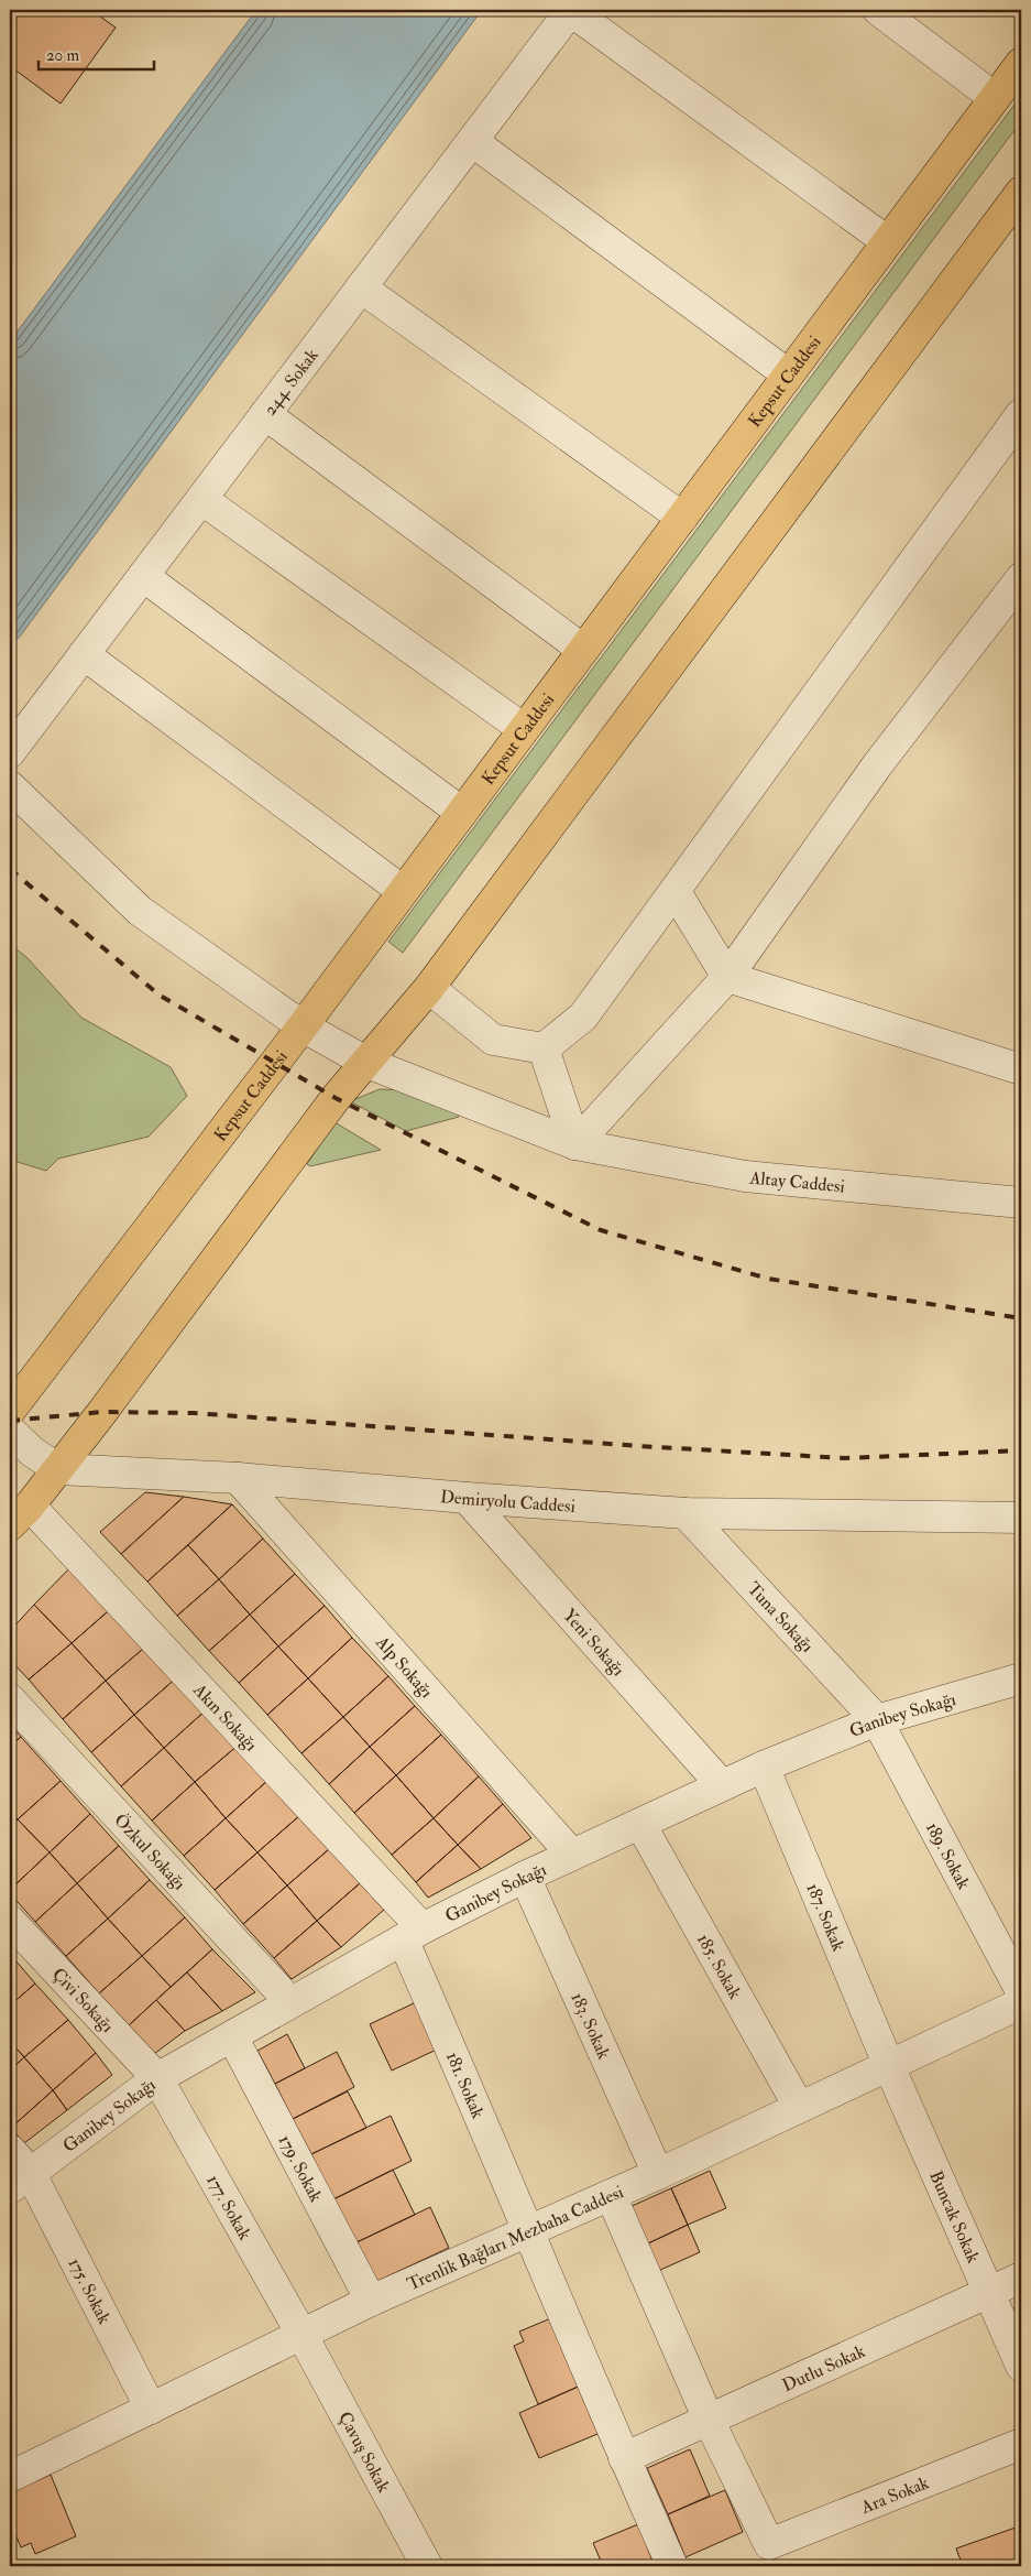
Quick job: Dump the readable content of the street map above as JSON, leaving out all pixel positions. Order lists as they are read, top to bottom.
{
  "streets": {
    "main road": ["Kepsut Caddesi"],
    "street": [
      "244. Sokak",
      "Altay Caddesi",
      "Demiryolu Caddesi",
      "Tuna Sokağı",
      "Yeni Sokağı",
      "Alp Sokağı",
      "Ganibey Sokağı",
      "Akın Sokağı",
      "Özkul Sokağı",
      "189. Sokak",
      "187. Sokak",
      "185. Sokak",
      "Çivi Sokağı",
      "183. Sokak",
      "181. Sokak",
      "179. Sokak",
      "177. Sokak",
      "Buncak Sokak",
      "Trenlik Bağları Mezbaha Caddesi",
      "175. Sokak",
      "Dutlu Sokak",
      "Çavuş Sokak",
      "Ara Sokak"
    ]
  },
  "crossings": [
    ["Kepsut Caddesi", "Altay Caddesi"],
    ["Demiryolu Caddesi", "Tuna Sokağı"],
    ["Demiryolu Caddesi", "Yeni Sokağı"],
    ["Demiryolu Caddesi", "Alp Sokağı"],
    ["Tuna Sokağı", "Ganibey Sokağı"],
    ["Tuna Sokağı", "189. Sokak"],
    ["Yeni Sokağı", "Ganibey Sokağı"],
    ["Alp Sokağı", "Ganibey Sokağı"],
    ["Ganibey Sokağı", "Akın Sokağı"],
    ["Ganibey Sokağı", "Özkul Sokağı"],
    ["Ganibey Sokağı", "189. Sokak"],
    ["Ganibey Sokağı", "187. Sokak"],
    ["Ganibey Sokağı", "185. Sokak"],
    ["Ganibey Sokağı", "Çivi Sokağı"],
    ["Ganibey Sokağı", "183. Sokak"],
    ["Ganibey Sokağı", "181. Sokak"],
    ["Ganibey Sokağı", "179. Sokak"],
    ["Ganibey Sokağı", "177. Sokak"],
    ["Ganibey Sokağı", "175. Sokak"],
    ["Akın Sokağı", "181. Sokak"],
    ["187. Sokak", "Buncak Sokak"],
    ["187. Sokak", "Trenlik Bağları Mezbaha Caddesi"],
    ["185. Sokak", "Trenlik Bağları Mezbaha Caddesi"],
    ["Çivi Sokağı", "177. Sokak"],
    ["183. Sokak", "Trenlik Bağları Mezbaha Caddesi"],
    ["181. Sokak", "Trenlik Bağları Mezbaha Caddesi"],
    ["181. Sokak", "Dutlu Sokak"],
    ["179. Sokak", "Trenlik Bağları Mezbaha Caddesi"],
    ["177. Sokak", "Trenlik Bağları Mezbaha Caddesi"],
    ["177. Sokak", "Çavuş Sokak"],
    ["Buncak Sokak", "Trenlik Bağları Mezbaha Caddesi"],
    ["Buncak Sokak", "Dutlu Sokak"],
    ["Trenlik Bağları Mezbaha Caddesi", "175. Sokak"],
    ["Trenlik Bağları Mezbaha Caddesi", "Çavuş Sokak"],
    ["Dutlu Sokak", "Ara Sokak"]
  ],
  "scale_bar": "20 m"
}
